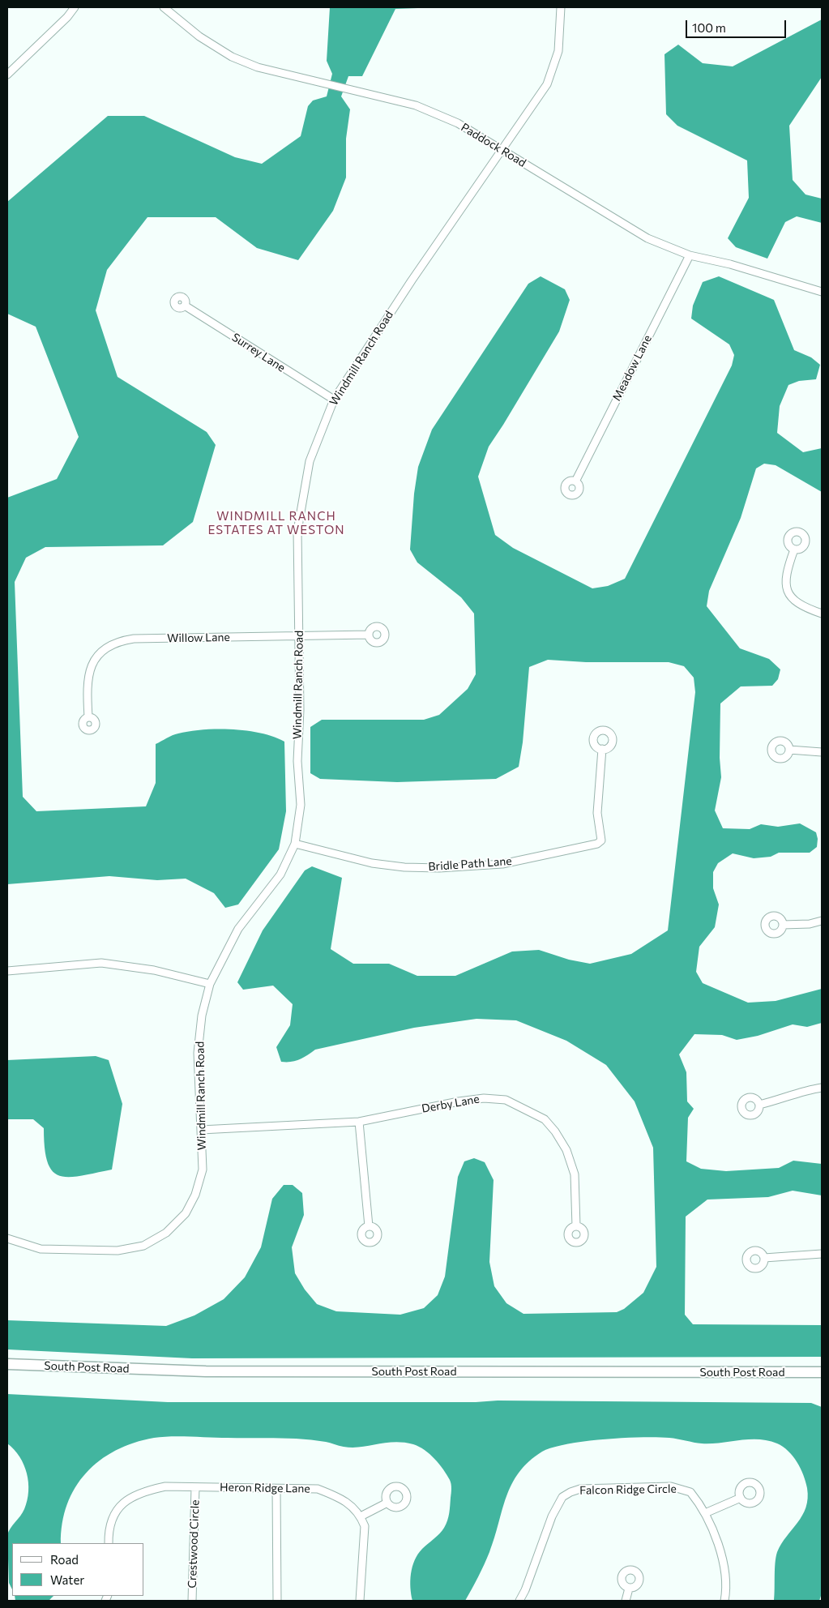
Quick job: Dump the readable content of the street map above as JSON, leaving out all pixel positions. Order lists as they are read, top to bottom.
{
  "streets": {
    "street": [
      "Paddock Road",
      "Surrey Lane",
      "Windmill Ranch Road",
      "Meadow Lane",
      "Willow Lane",
      "Bridle Path Lane",
      "Derby Lane",
      "South Post Road",
      "Heron Ridge Lane",
      "Falcon Ridge Circle",
      "Crestwood Circle"
    ]
  },
  "crossings": [
    ["Paddock Road", "Windmill Ranch Road"],
    ["Paddock Road", "Meadow Lane"],
    ["Surrey Lane", "Windmill Ranch Road"],
    ["Windmill Ranch Road", "Willow Lane"],
    ["Windmill Ranch Road", "Bridle Path Lane"],
    ["Windmill Ranch Road", "Derby Lane"],
    ["Heron Ridge Lane", "Crestwood Circle"]
  ],
  "districts": ["WINDMILL RANCH ESTATES AT WESTON"],
  "legend": ["Road", "Water"],
  "scale_bar": "100 m"
}
